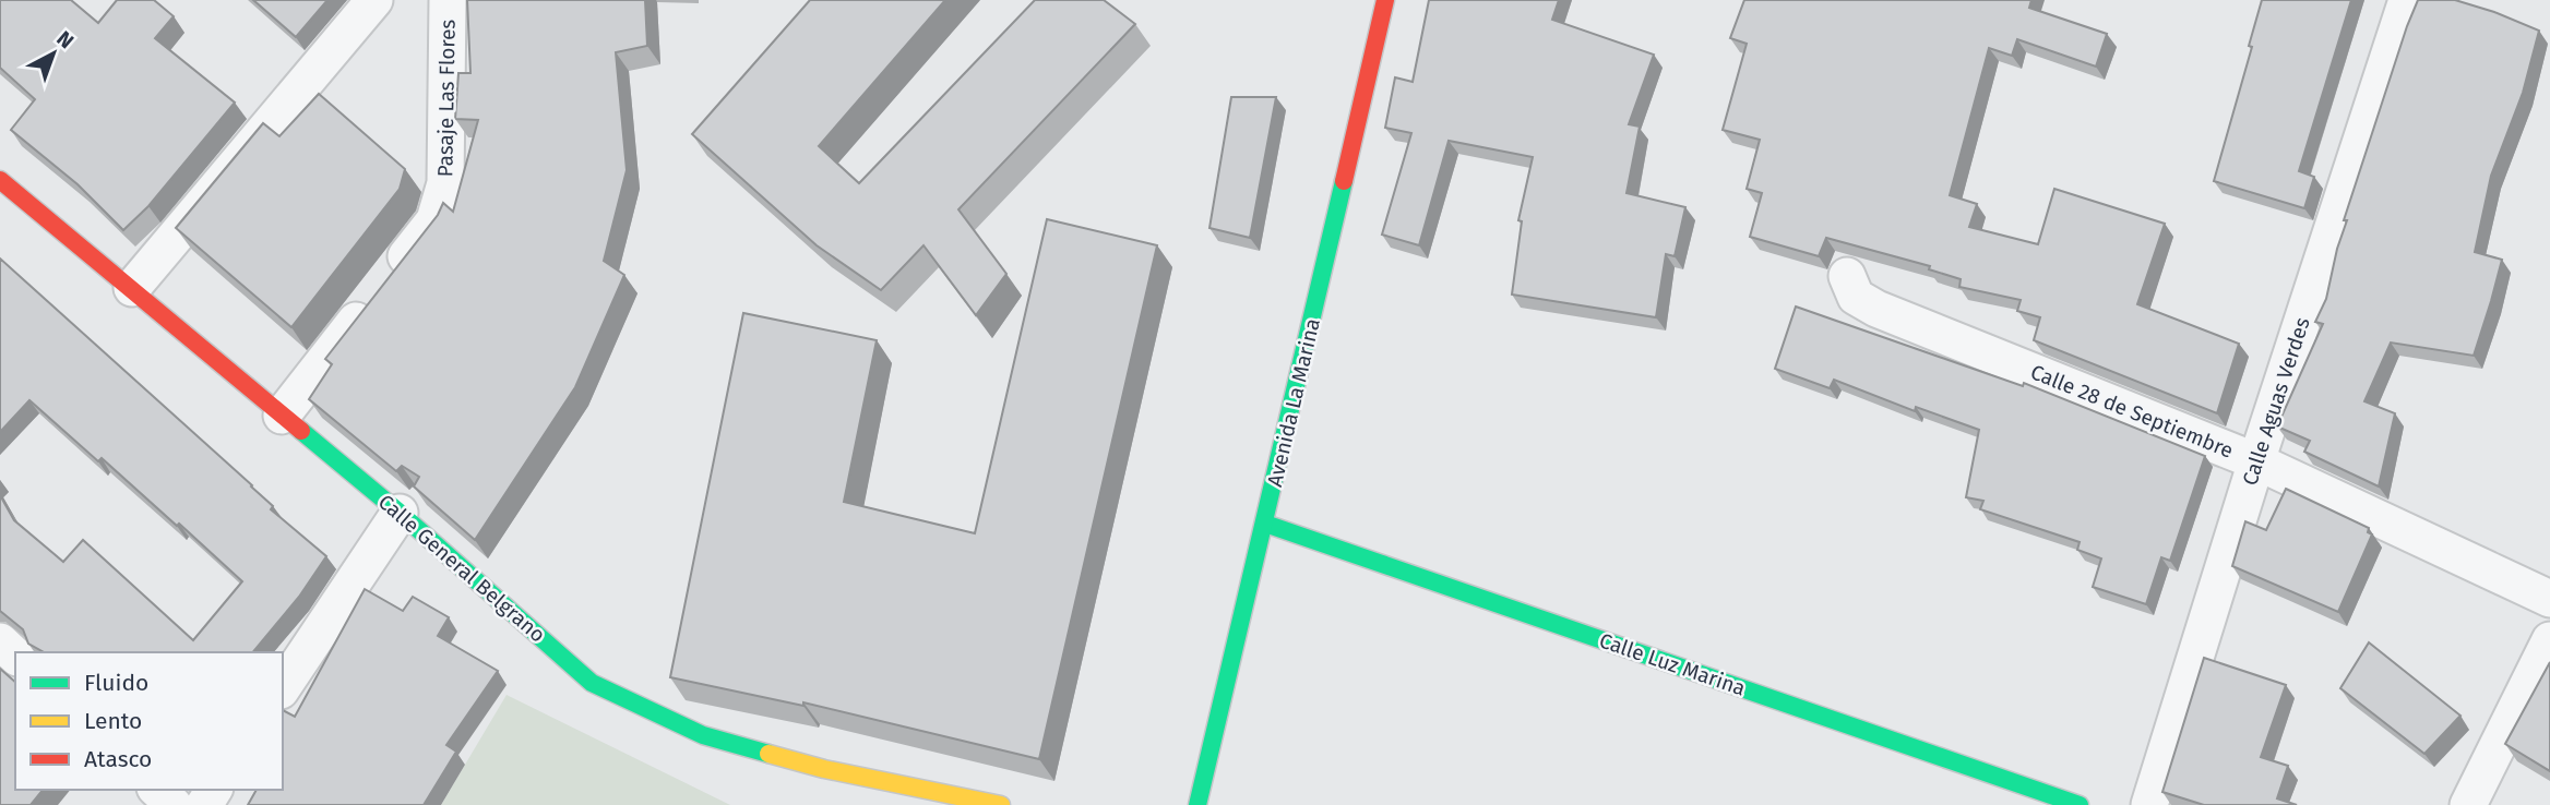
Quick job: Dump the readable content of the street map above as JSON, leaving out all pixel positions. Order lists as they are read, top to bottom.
{
  "streets": {
    "street": [
      "Pasaje Las Flores",
      "Calle Aguas Verdes",
      "Avenida La Marina",
      "Calle 28 de Septiembre",
      "Calle General Belgrano",
      "Calle Luz Marina"
    ]
  },
  "crossings": [
    ["Pasaje Las Flores", "Calle General Belgrano"],
    ["Calle Aguas Verdes", "Calle 28 de Septiembre"],
    ["Avenida La Marina", "Calle Luz Marina"]
  ],
  "legend": ["Fluido", "Lento", "Atasco"],
  "north": "top right"
}
